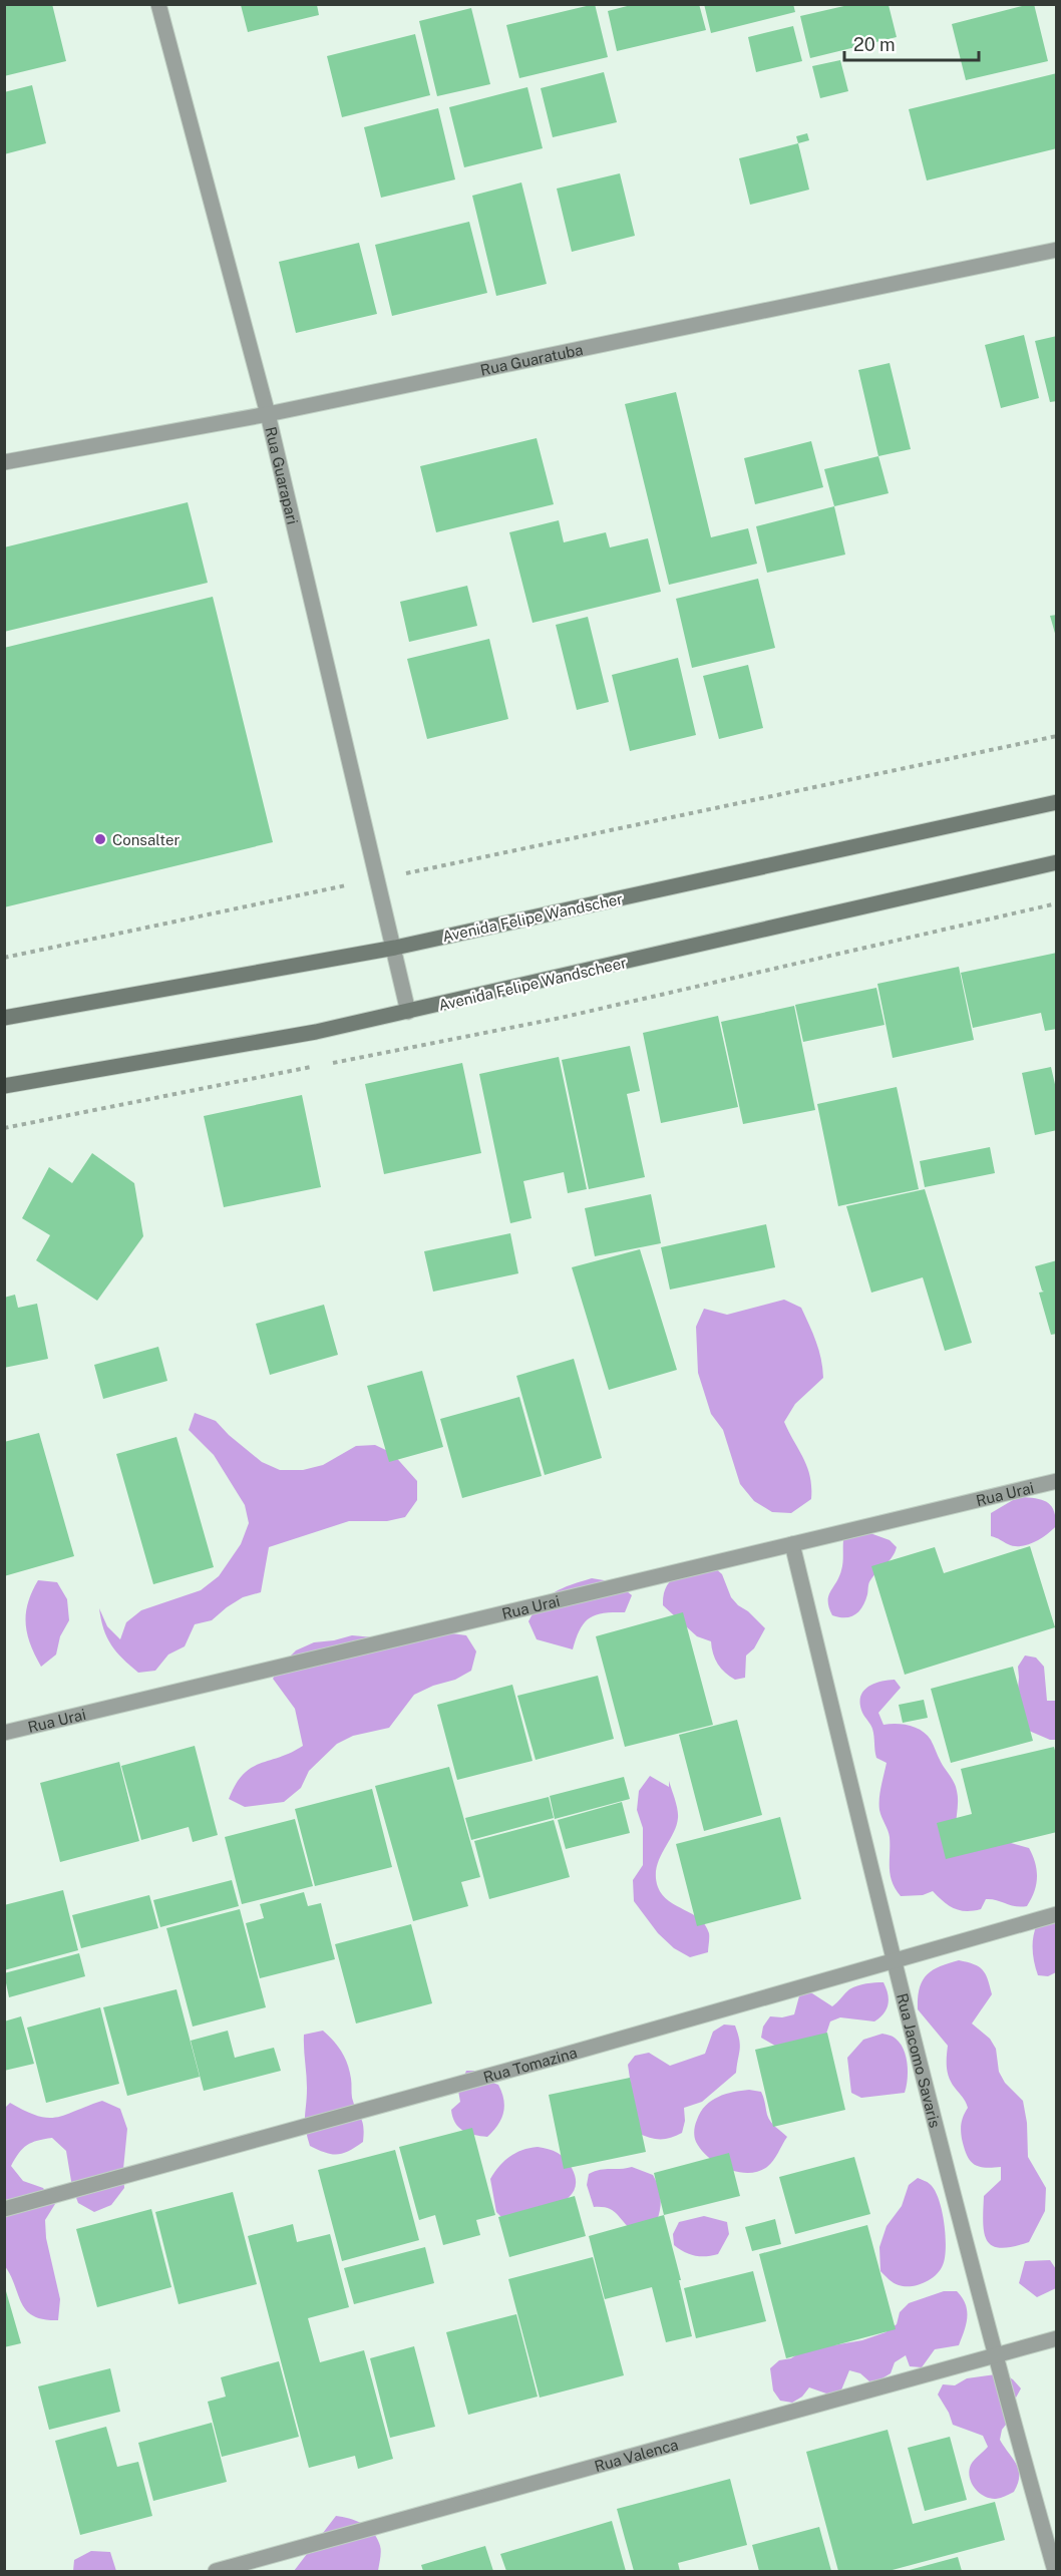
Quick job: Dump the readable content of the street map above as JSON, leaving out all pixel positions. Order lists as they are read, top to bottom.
{
  "streets": {
    "main road": ["Avenida Felipe Wandscher", "Avenida Felipe Wandscheer"],
    "street": [
      "Rua Guaratuba",
      "Rua Guarapari",
      "Rua Urai",
      "Rua Jacomo Savaris",
      "Rua Tomazina",
      "Rua Valenca"
    ]
  },
  "crossings": [
    ["Rua Guaratuba", "Rua Guarapari"],
    ["Rua Guarapari", "Avenida Felipe Wandscher"],
    ["Rua Guarapari", "Avenida Felipe Wandscheer"],
    ["Rua Urai", "Rua Jacomo Savaris"],
    ["Rua Jacomo Savaris", "Rua Tomazina"],
    ["Rua Jacomo Savaris", "Rua Valenca"]
  ],
  "places": ["Consalter"],
  "scale_bar": "20 m"
}
